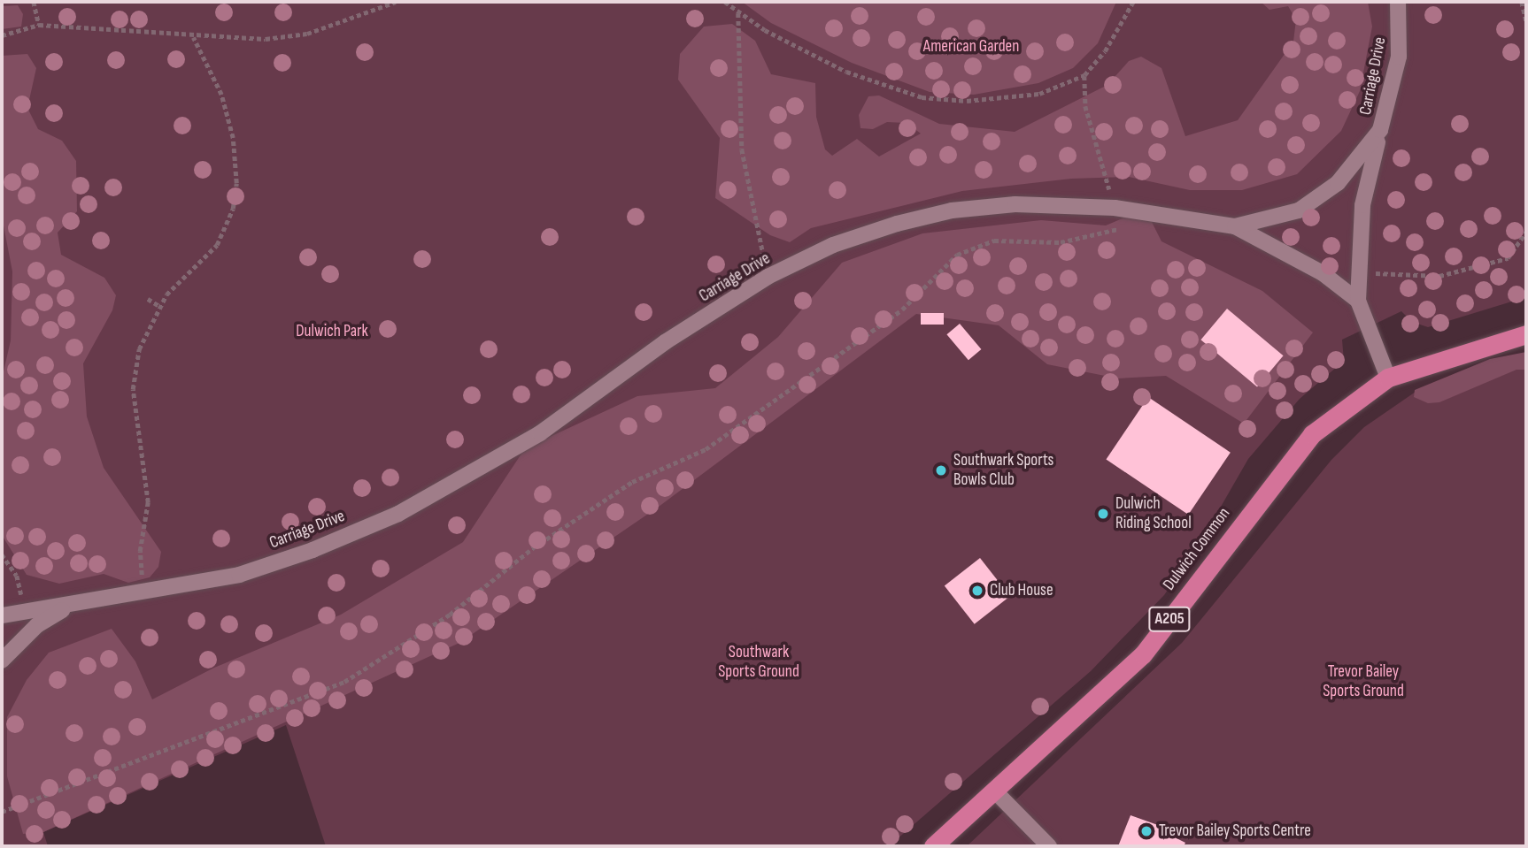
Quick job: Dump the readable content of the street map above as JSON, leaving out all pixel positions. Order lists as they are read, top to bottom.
{
  "streets": {
    "highway": ["Dulwich Common", "A205"],
    "lane": ["Carriage Drive"]
  },
  "parks": [
    "American Garden",
    "Dulwich Park",
    "Southwark Sports Ground",
    "Trevor Bailey Sports Ground"
  ],
  "places": [
    "Southwark Sports Bowls Club",
    "Dulwich Riding School",
    "Club House",
    "Trevor Bailey Sports Centre"
  ]
}
